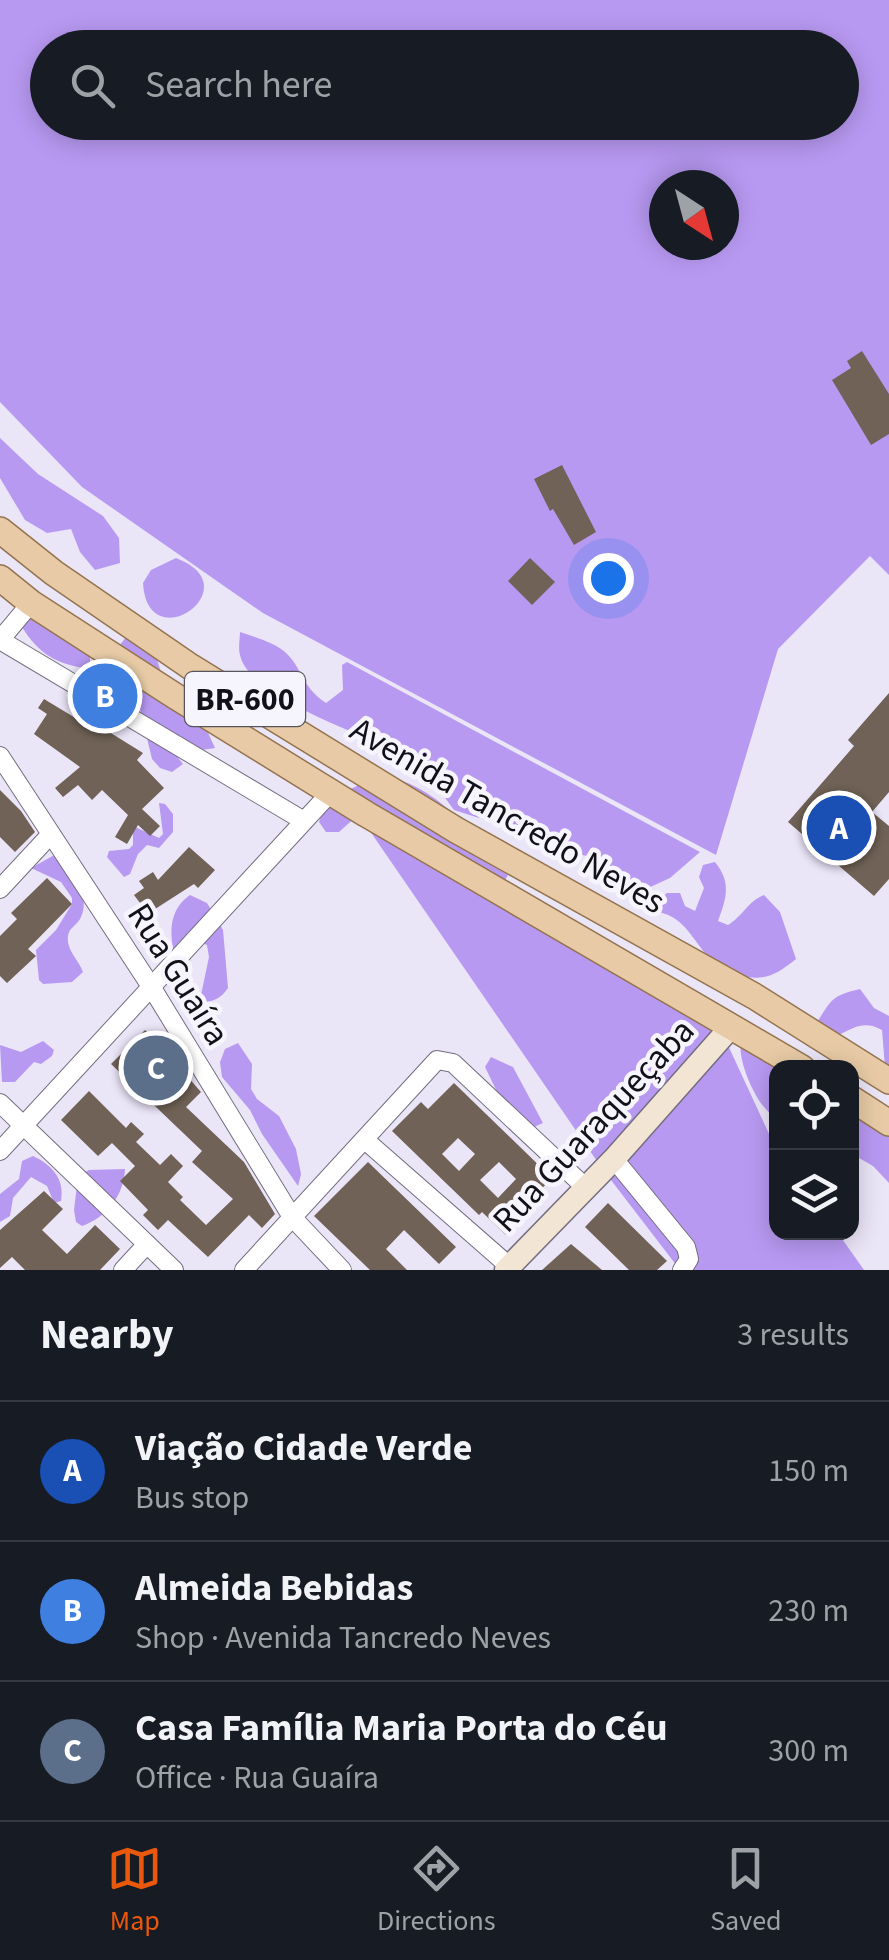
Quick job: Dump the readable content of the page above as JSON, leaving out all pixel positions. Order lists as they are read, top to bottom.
{
  "streets": {
    "main road": ["BR-600", "Avenida Tancredo Neves", "Rua Guaraqueçaba"],
    "street": ["Rua Guaíra"]
  },
  "crossings": [
    ["Avenida Tancredo Neves", "Rua Guaraqueçaba"]
  ],
  "north": "bottom right",
  "page": {
    "search": "Search here",
    "pins": ["B", "A", "C"],
    "heading": ["Nearby", "3 results"],
    "list": [
      {
        "mark": "A",
        "name": "Viação Cidade Verde",
        "note": "Bus stop",
        "value": "150 m"
      },
      {
        "mark": "B",
        "name": "Almeida Bebidas",
        "note": "Shop · Avenida Tancredo Neves",
        "value": "230 m"
      },
      {
        "mark": "C",
        "name": "Casa Família Maria Porta do Céu",
        "note": "Office · Rua Guaíra",
        "value": "300 m"
      }
    ],
    "nav": ["Map", "Directions", "Saved"]
  }
}
